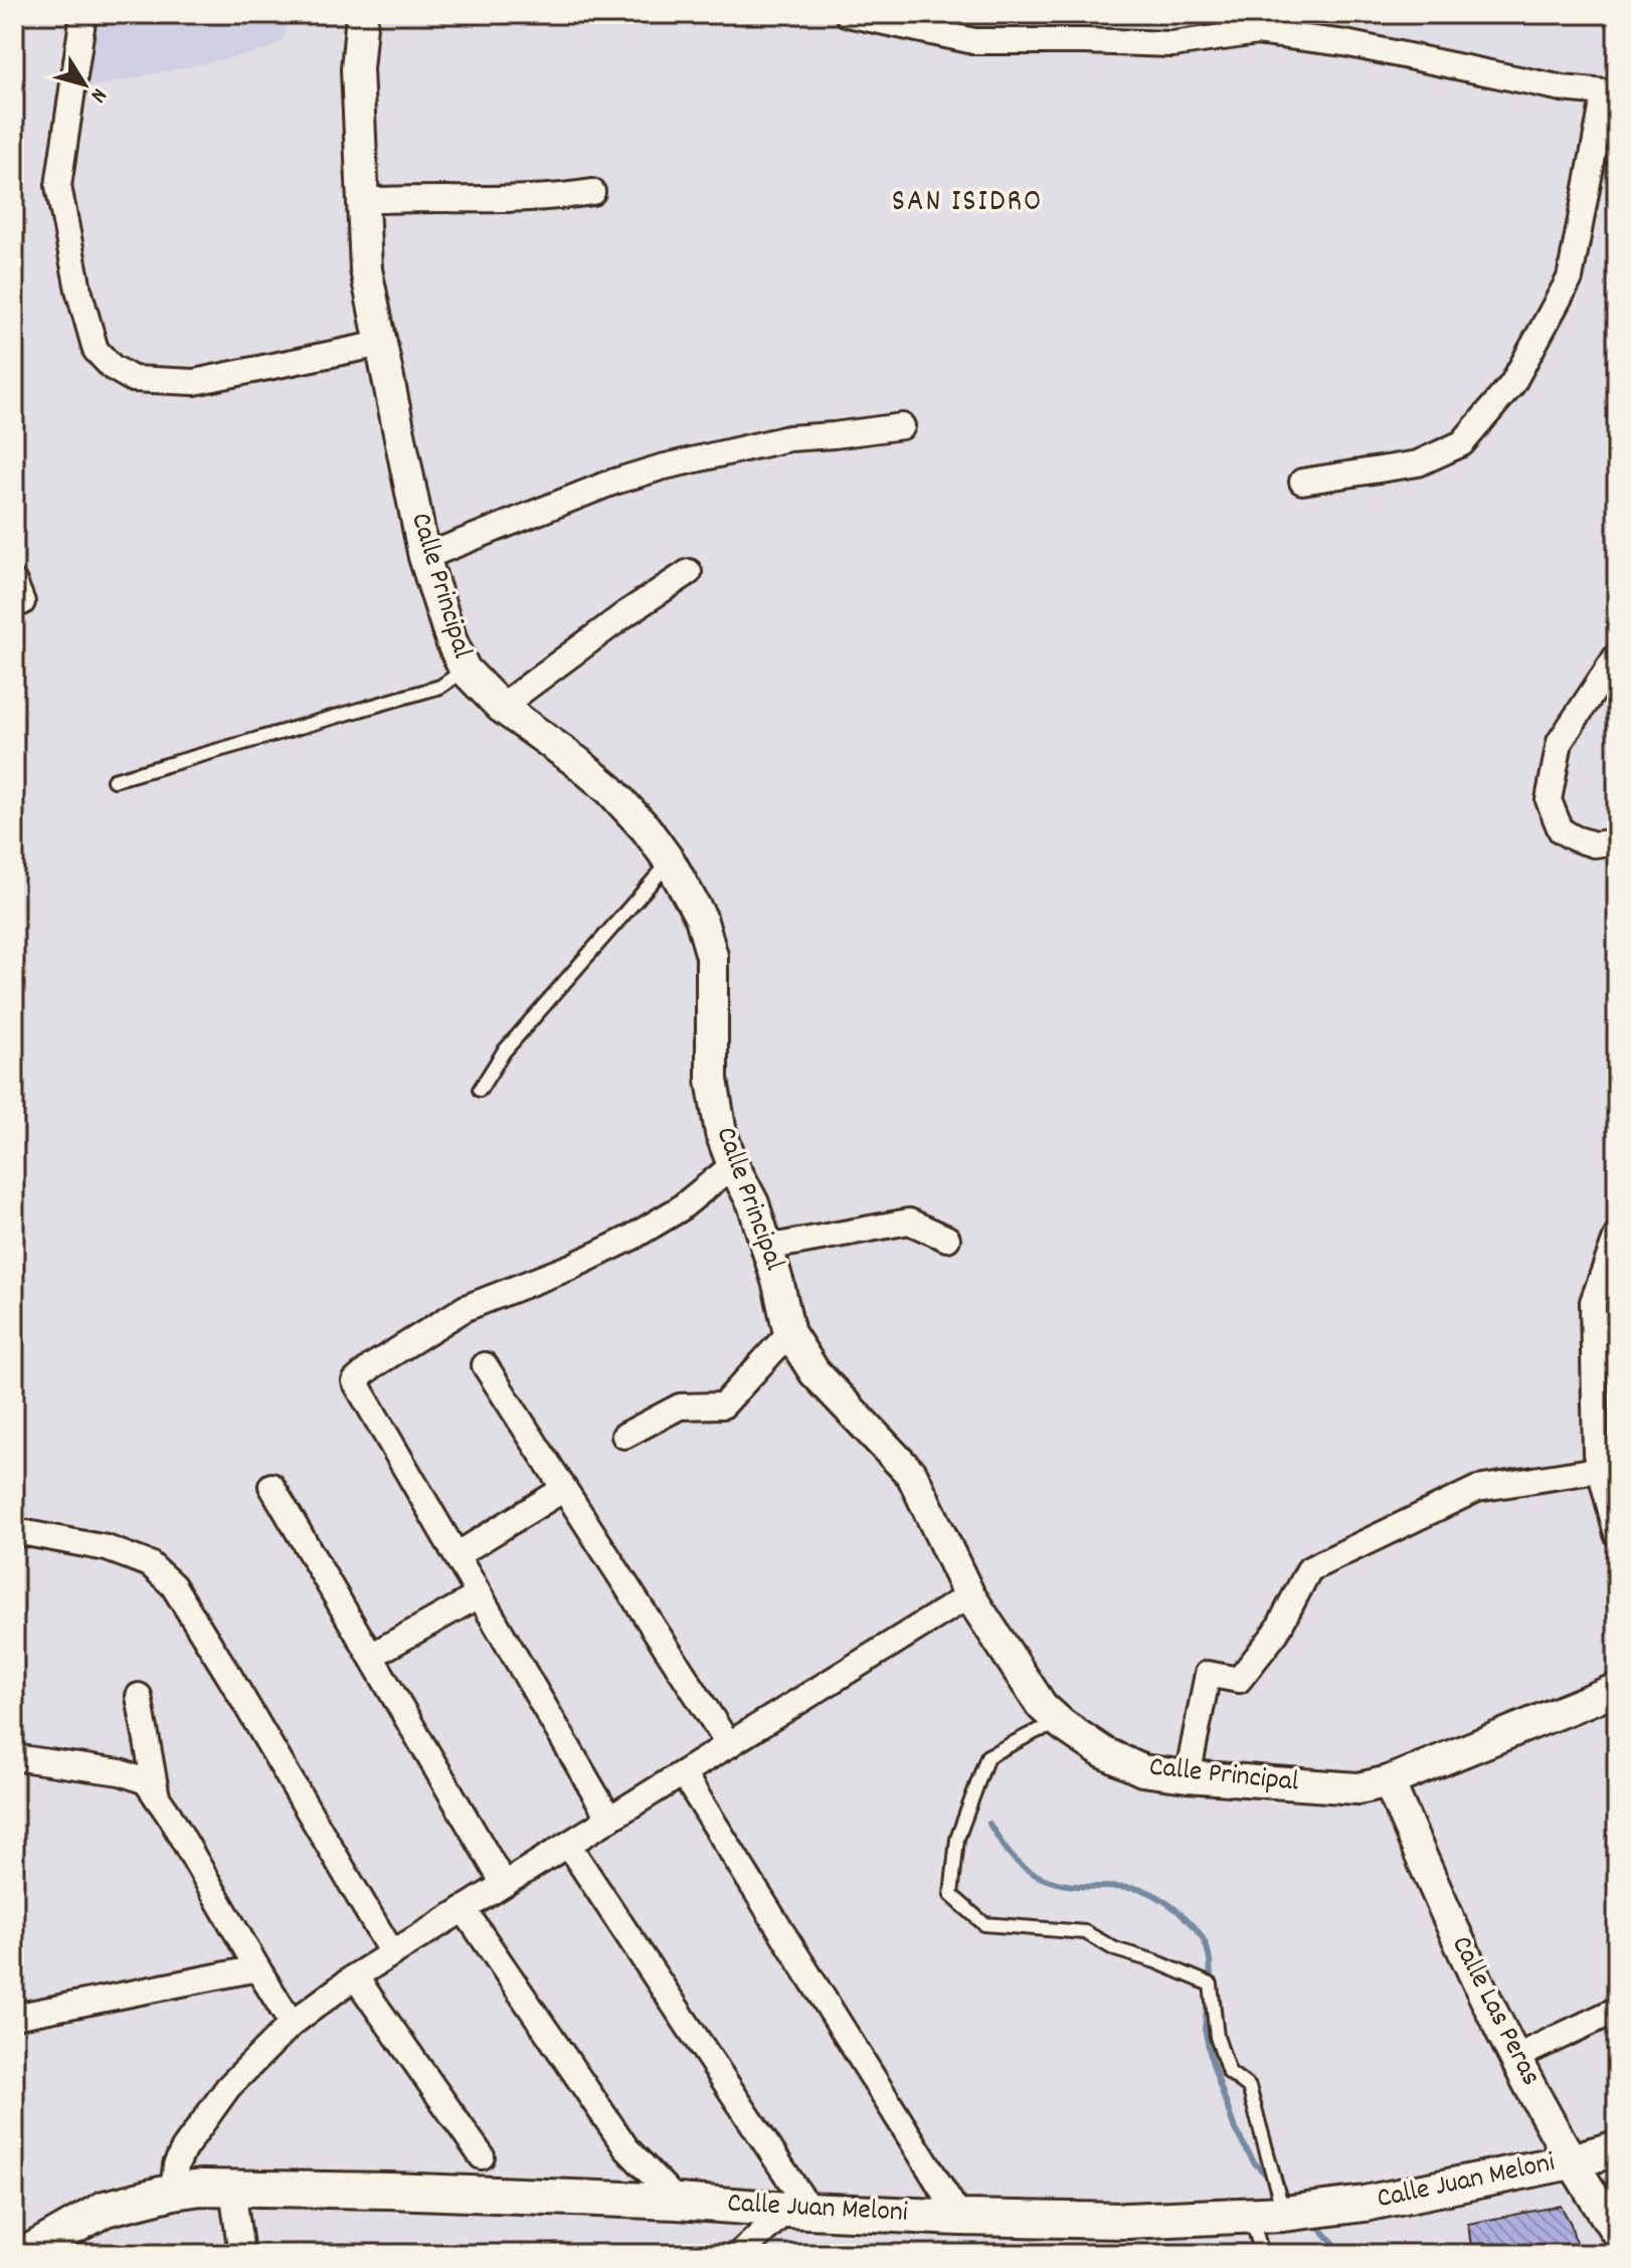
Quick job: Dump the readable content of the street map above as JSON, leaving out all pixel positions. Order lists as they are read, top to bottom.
{
  "streets": {
    "main road": ["Calle Juan Meloni"],
    "street": ["Calle Principal", "Calle Las Peras"]
  },
  "crossings": [
    ["Calle Principal", "Calle Las Peras"],
    ["Calle Las Peras", "Calle Juan Meloni"]
  ],
  "districts": ["SAN ISIDRO"],
  "north": "bottom right"
}
